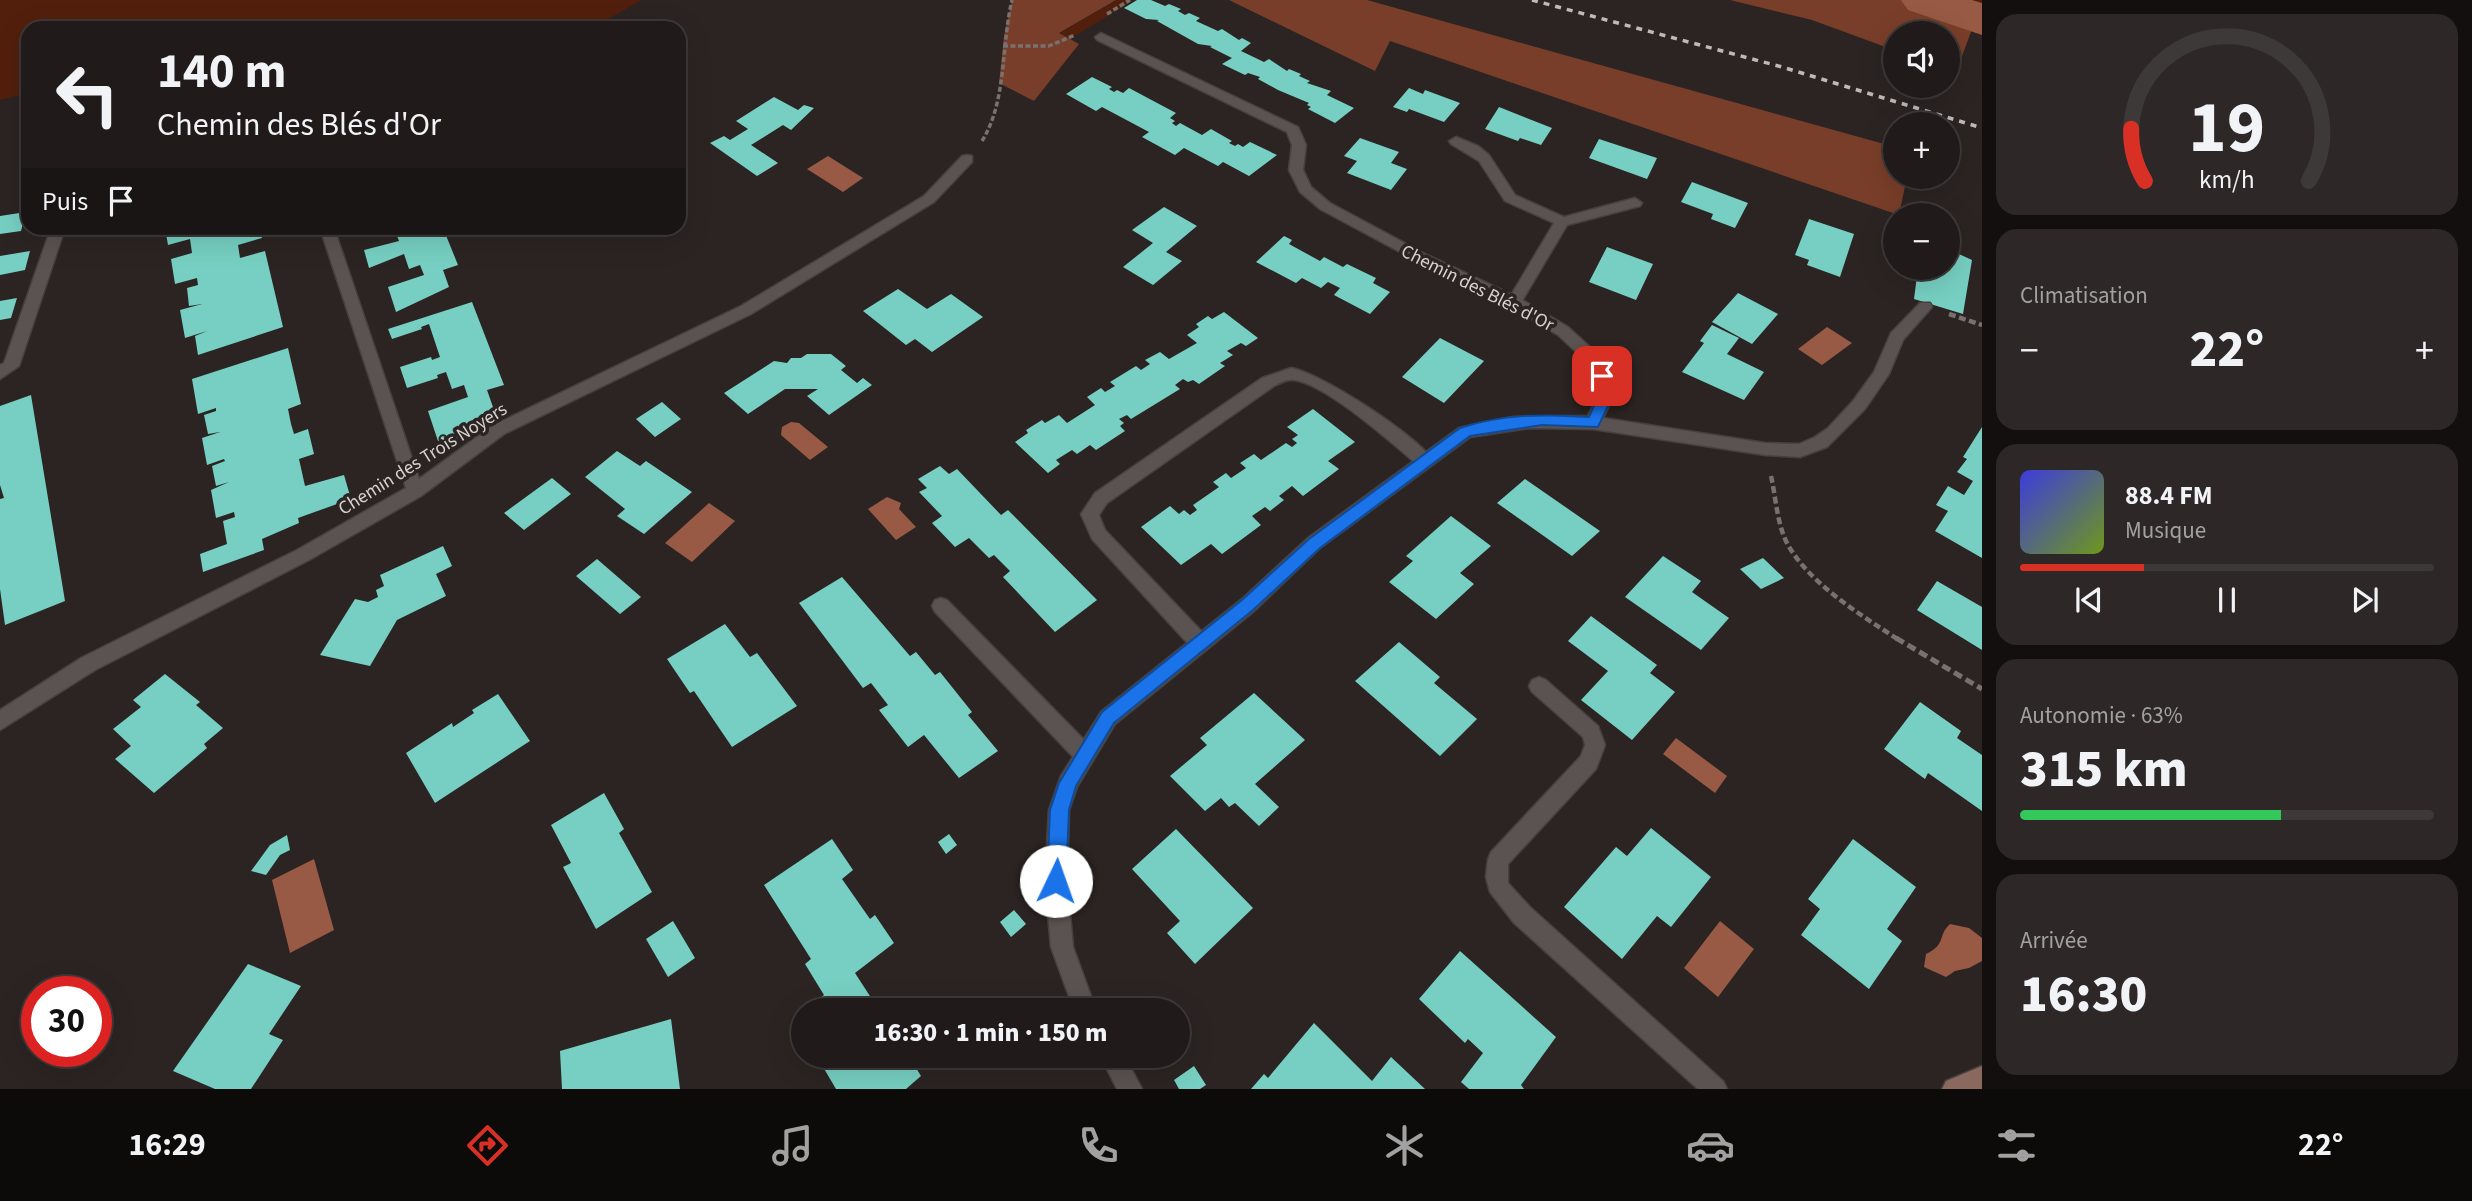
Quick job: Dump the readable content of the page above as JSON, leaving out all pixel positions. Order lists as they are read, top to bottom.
{
  "streets": {
    "street": ["Chemin des Blés d'Or", "Chemin des Trois Noyers"]
  },
  "page": {
    "map_buttons": ["+", "−"],
    "turn": ["140 m", "Chemin des Blés d'Or"],
    "then": "Puis",
    "tile": [
      "Climatisation",
      ["Autonomie · 63%", "315 km"],
      ["Arrivée", "16:30"]
    ],
    "heat": ["−", "22°", "+"],
    "song": ["88.4 FM", "Musique"],
    "limit": "30",
    "trip": "16:30 · 1 min · 150 m",
    "tabs": ["16:29", "22°"],
    "gauge": ["19", "km/h"]
  }
}
